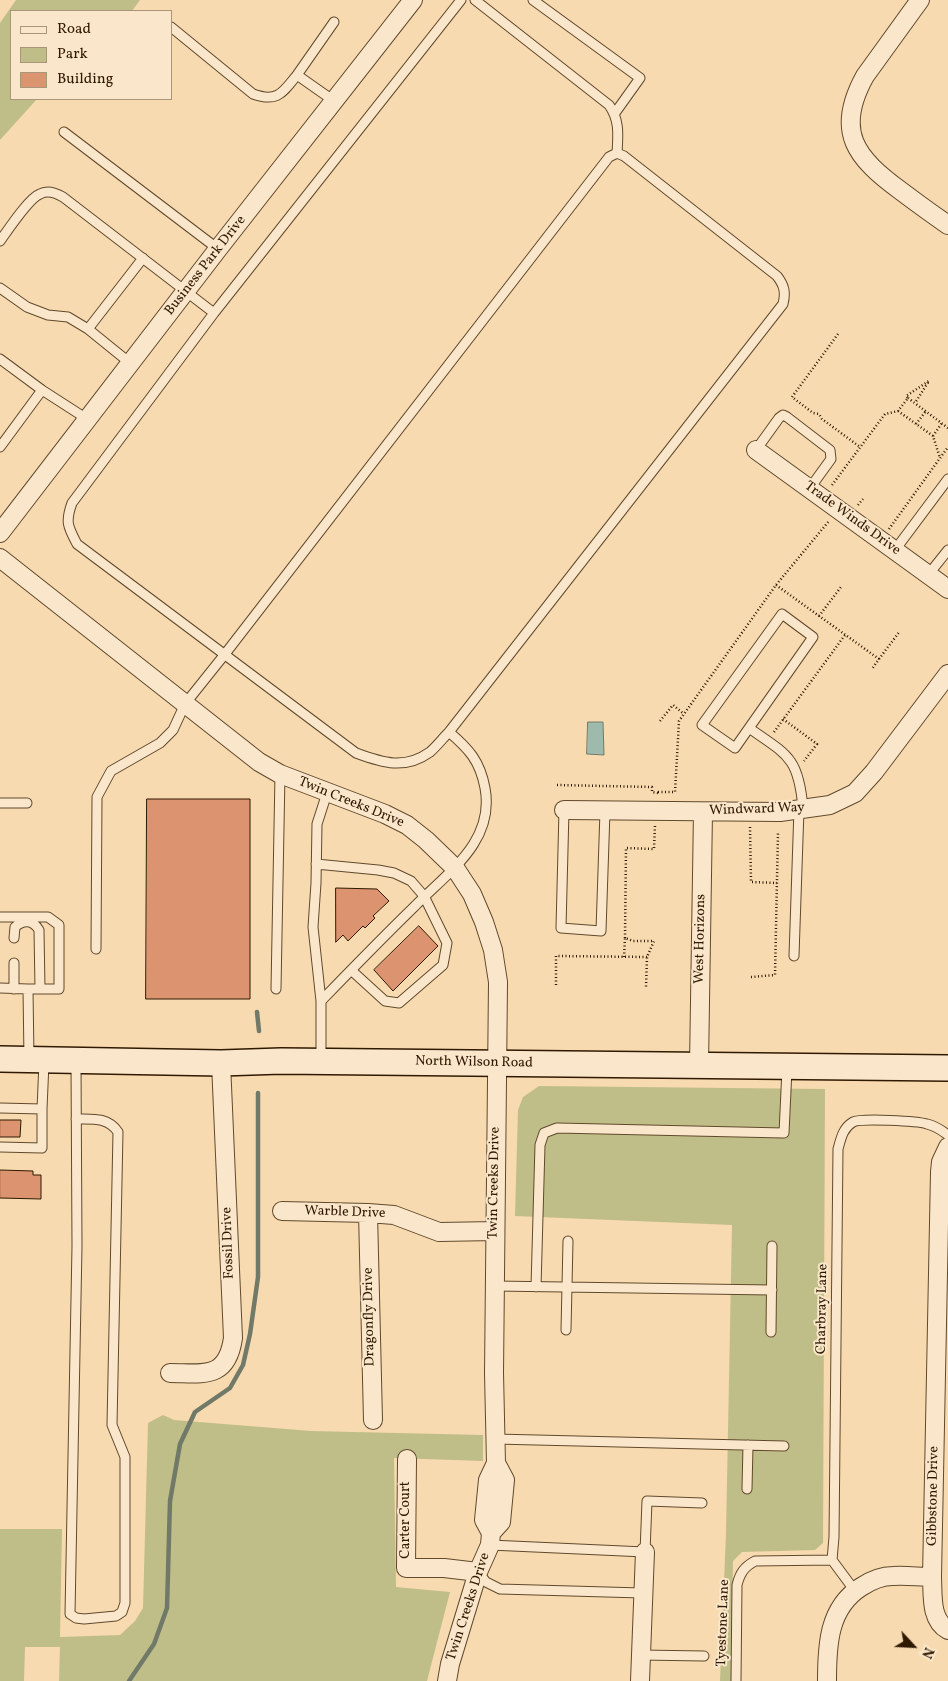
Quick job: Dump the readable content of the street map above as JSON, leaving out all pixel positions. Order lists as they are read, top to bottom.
{
  "streets": {
    "main road": ["North Wilson Road"],
    "street": [
      "Business Park Drive",
      "Trade Winds Drive",
      "Twin Creeks Drive",
      "Windward Way",
      "West Horizons",
      "Warble Drive",
      "Fossil Drive",
      "Dragonfly Drive",
      "Gibbstone Drive",
      "Carter Court"
    ],
    "lane": ["Charbray Lane", "Tyestone Lane"]
  },
  "crossings": [
    ["Twin Creeks Drive", "North Wilson Road"],
    ["Twin Creeks Drive", "Warble Drive"],
    ["Twin Creeks Drive", "Carter Court"],
    ["Windward Way", "West Horizons"],
    ["West Horizons", "North Wilson Road"],
    ["North Wilson Road", "Fossil Drive"],
    ["Warble Drive", "Dragonfly Drive"],
    ["Charbray Lane", "Tyestone Lane"]
  ],
  "legend": ["Road", "Park", "Building"],
  "north": "bottom right"
}
